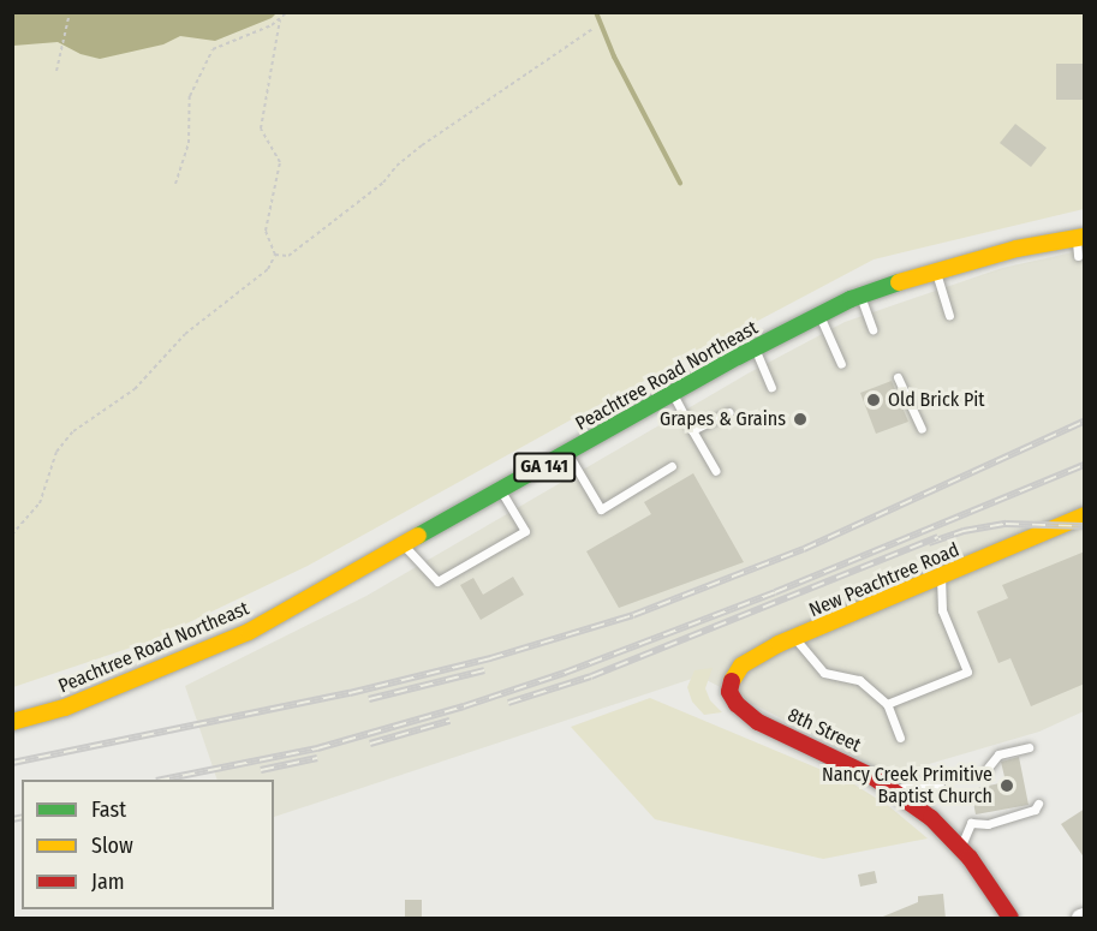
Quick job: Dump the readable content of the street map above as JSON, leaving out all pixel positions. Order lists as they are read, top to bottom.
{
  "streets": {
    "main road": [
      "Peachtree Road Northeast",
      "GA 141",
      "New Peachtree Road",
      "8th Street"
    ]
  },
  "crossings": [
    ["New Peachtree Road", "8th Street"]
  ],
  "places": ["Old Brick Pit", "Grapes & Grains", "Nancy Creek Primitive Baptist Church"],
  "legend": ["Fast", "Slow", "Jam"]
}
